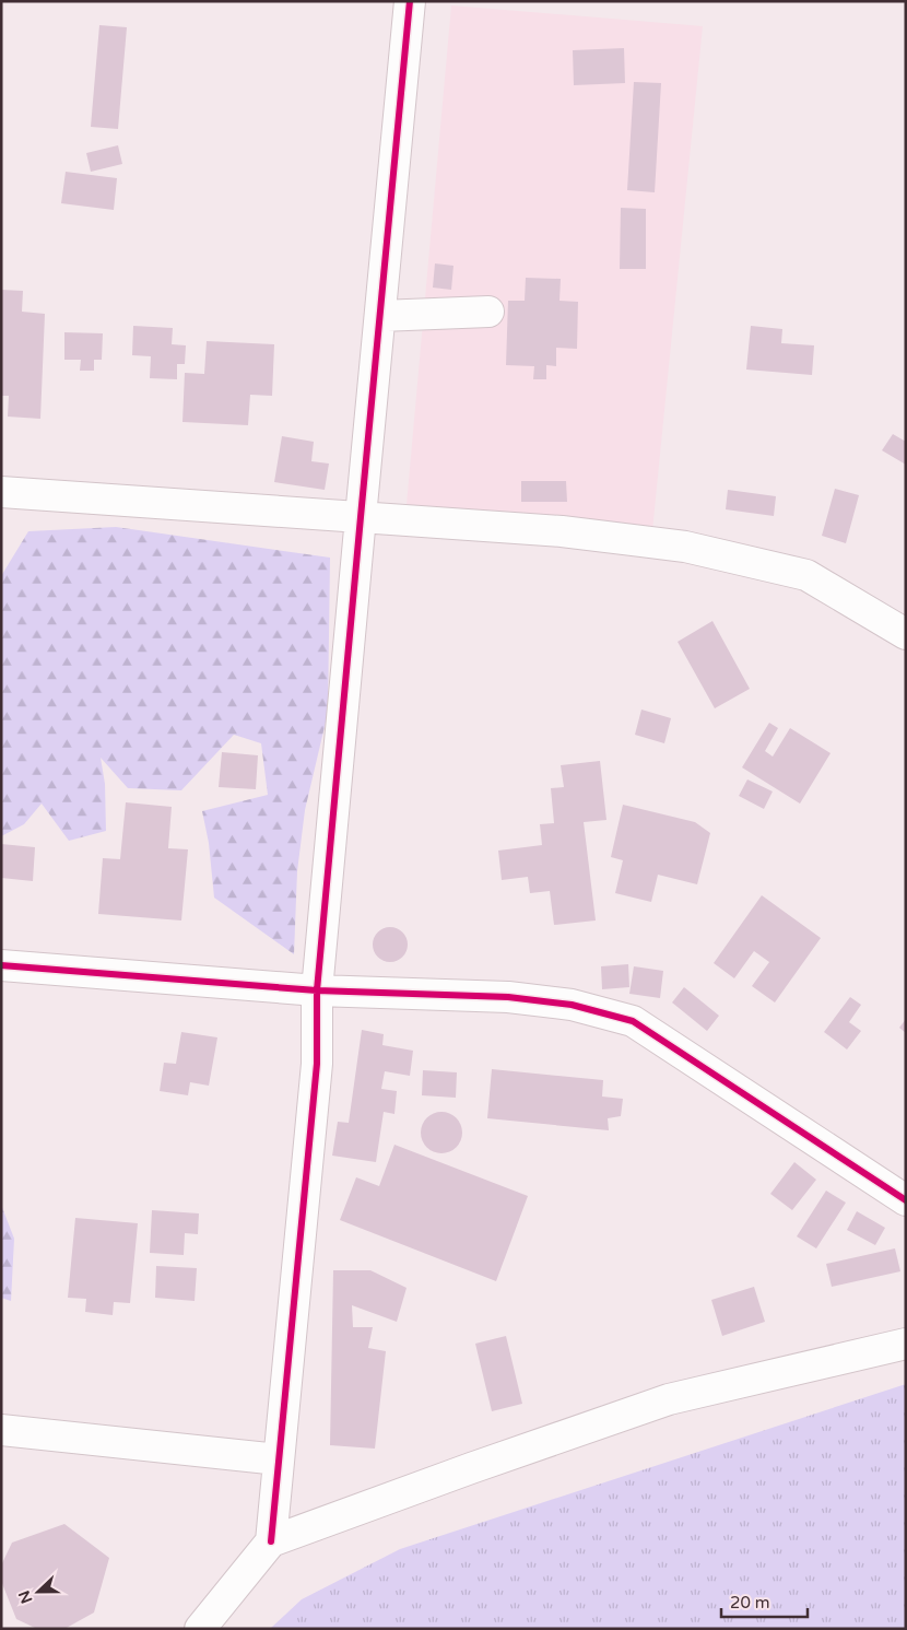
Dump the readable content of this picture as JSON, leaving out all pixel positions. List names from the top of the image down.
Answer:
{
  "scale_bar": "20 m",
  "north": "left"
}
